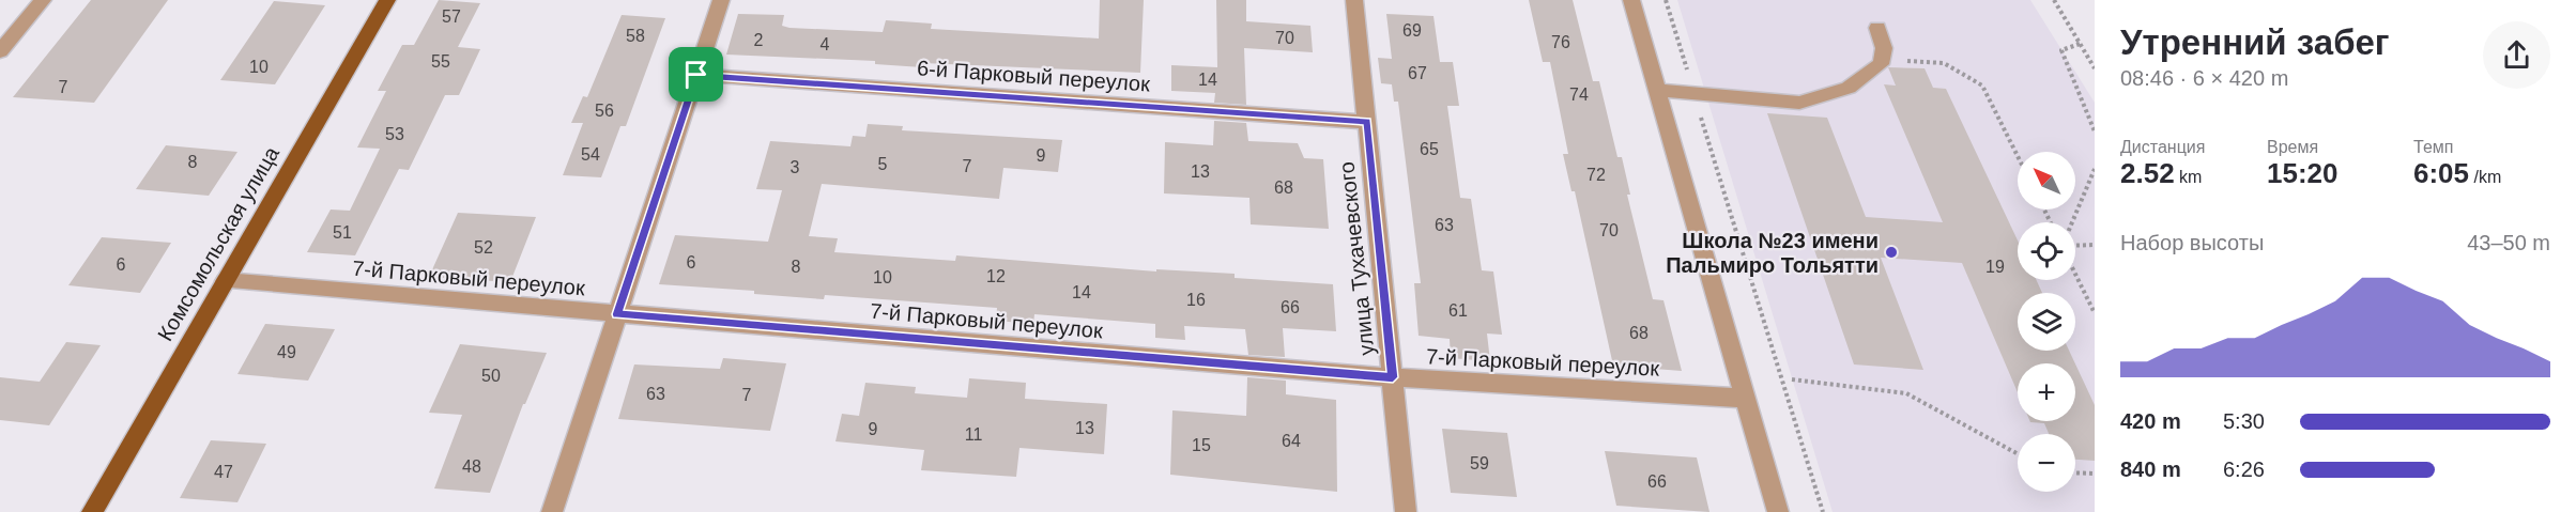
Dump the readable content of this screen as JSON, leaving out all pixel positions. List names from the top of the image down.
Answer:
{
  "streets": {
    "main road": ["Комсомольская улица"],
    "street": ["6-й Парковый переулок", "улица Тухачевского", "7-й Парковый переулок"]
  },
  "crossings": [
    ["6-й Парковый переулок", "улица Тухачевского"],
    ["Комсомольская улица", "7-й Парковый переулок"],
    ["улица Тухачевского", "7-й Парковый переулок"]
  ],
  "places": ["Школа №23 имени Пальмиро Тольятти"],
  "house_numbers": [
    "57",
    "69",
    "58",
    "70",
    "2",
    "76",
    "4",
    "55",
    "10",
    "67",
    "14",
    "7",
    "74",
    "56",
    "53",
    "65",
    "54",
    "9",
    "8",
    "5",
    "7",
    "3",
    "13",
    "72",
    "68",
    "63",
    "70",
    "51",
    "52",
    "6",
    "6",
    "8",
    "19",
    "12",
    "10",
    "14",
    "16",
    "66",
    "61",
    "68",
    "49",
    "50",
    "63",
    "7",
    "13",
    "9",
    "11",
    "64",
    "15",
    "59",
    "48",
    "47",
    "66"
  ],
  "north": "top left",
  "page": {
    "heading": ["Утренний забег", "08:46 · 6 × 420 m"],
    "stats": [
      ["Дистанция", "2.52 km"],
      ["Время", "15:20"],
      ["Темп", "6:05 /km"]
    ],
    "map_buttons": ["+", "−"],
    "chart": ["Набор высоты", "43–50 m"],
    "list": [
      {
        "name": "420 m",
        "note": "5:30"
      },
      {
        "name": "840 m",
        "note": "6:26"
      }
    ]
  }
}
